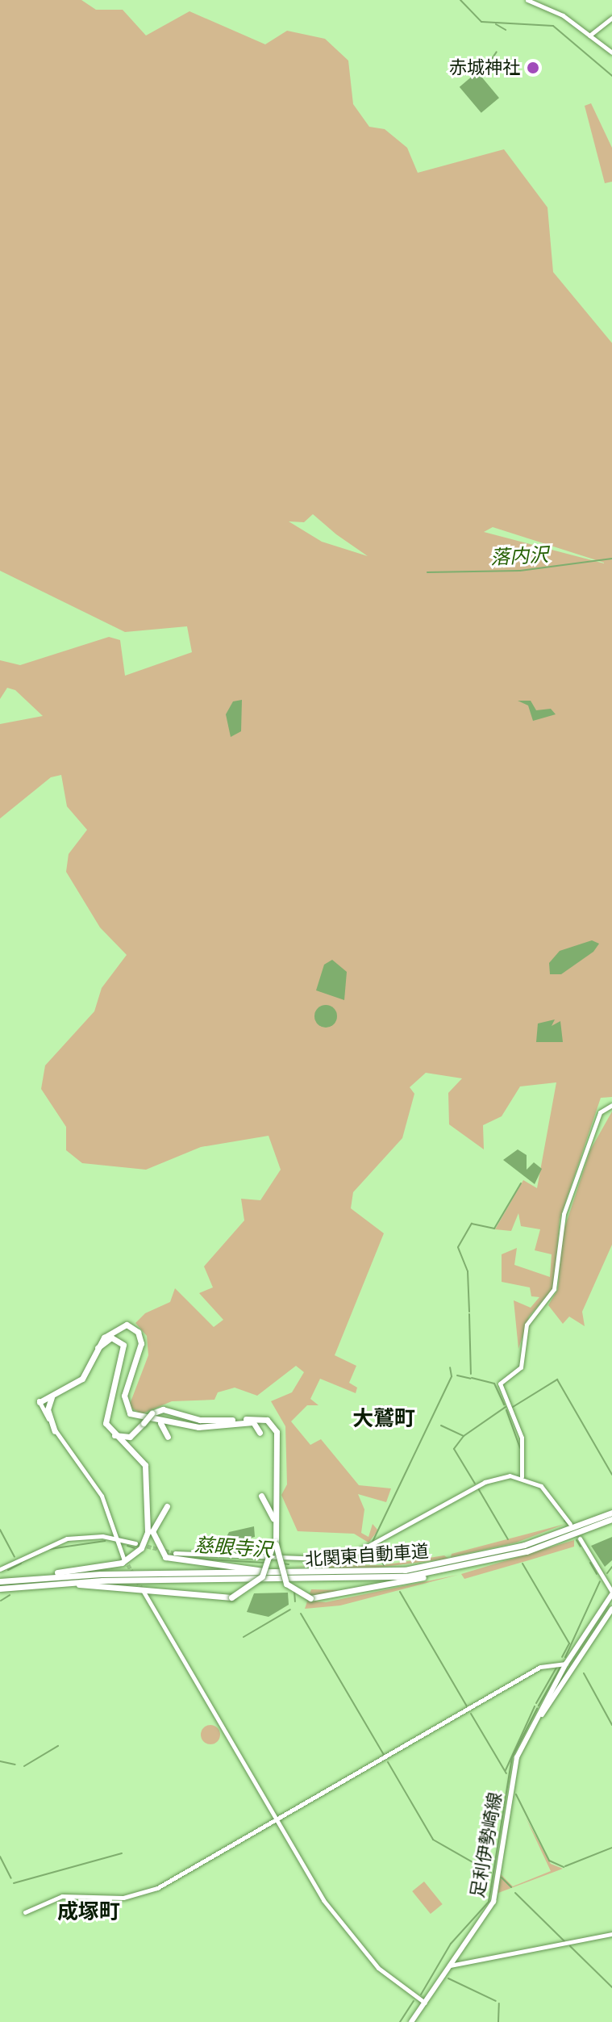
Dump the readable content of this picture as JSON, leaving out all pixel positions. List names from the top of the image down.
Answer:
{
  "streets": {
    "highway": ["北関東自動車道"],
    "main road": ["足利伊勢崎線"]
  },
  "districts": ["大鷲町", "成塚町"],
  "water": ["落内沢", "慈眼寺沢"],
  "places": ["赤城神社"]
}
